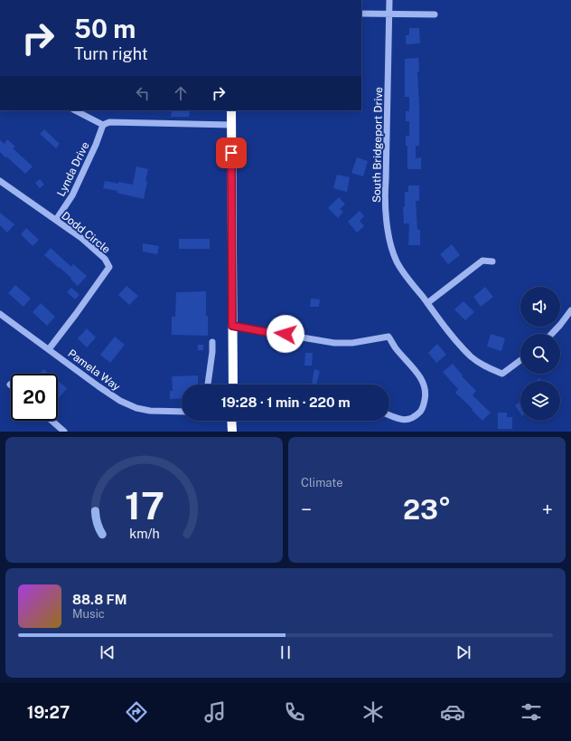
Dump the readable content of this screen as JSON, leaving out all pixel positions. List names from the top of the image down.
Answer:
{
  "streets": {
    "street": [
      "South Bridgeport Drive",
      "Lynda Drive",
      "Dodd Circle",
      "Pamela Way"
    ]
  },
  "crossings": [
    ["Lynda Drive", "Dodd Circle"],
    ["Dodd Circle", "Pamela Way"]
  ],
  "page": {
    "turn": ["50 m", "Turn right"],
    "limit": "20",
    "trip": "19:28 · 1 min · 220 m",
    "tile": "Climate",
    "heat": ["−", "23°", "+"],
    "song": ["88.8 FM", "Music"],
    "tabs": "19:27",
    "gauge": ["17", "km/h"]
  }
}
